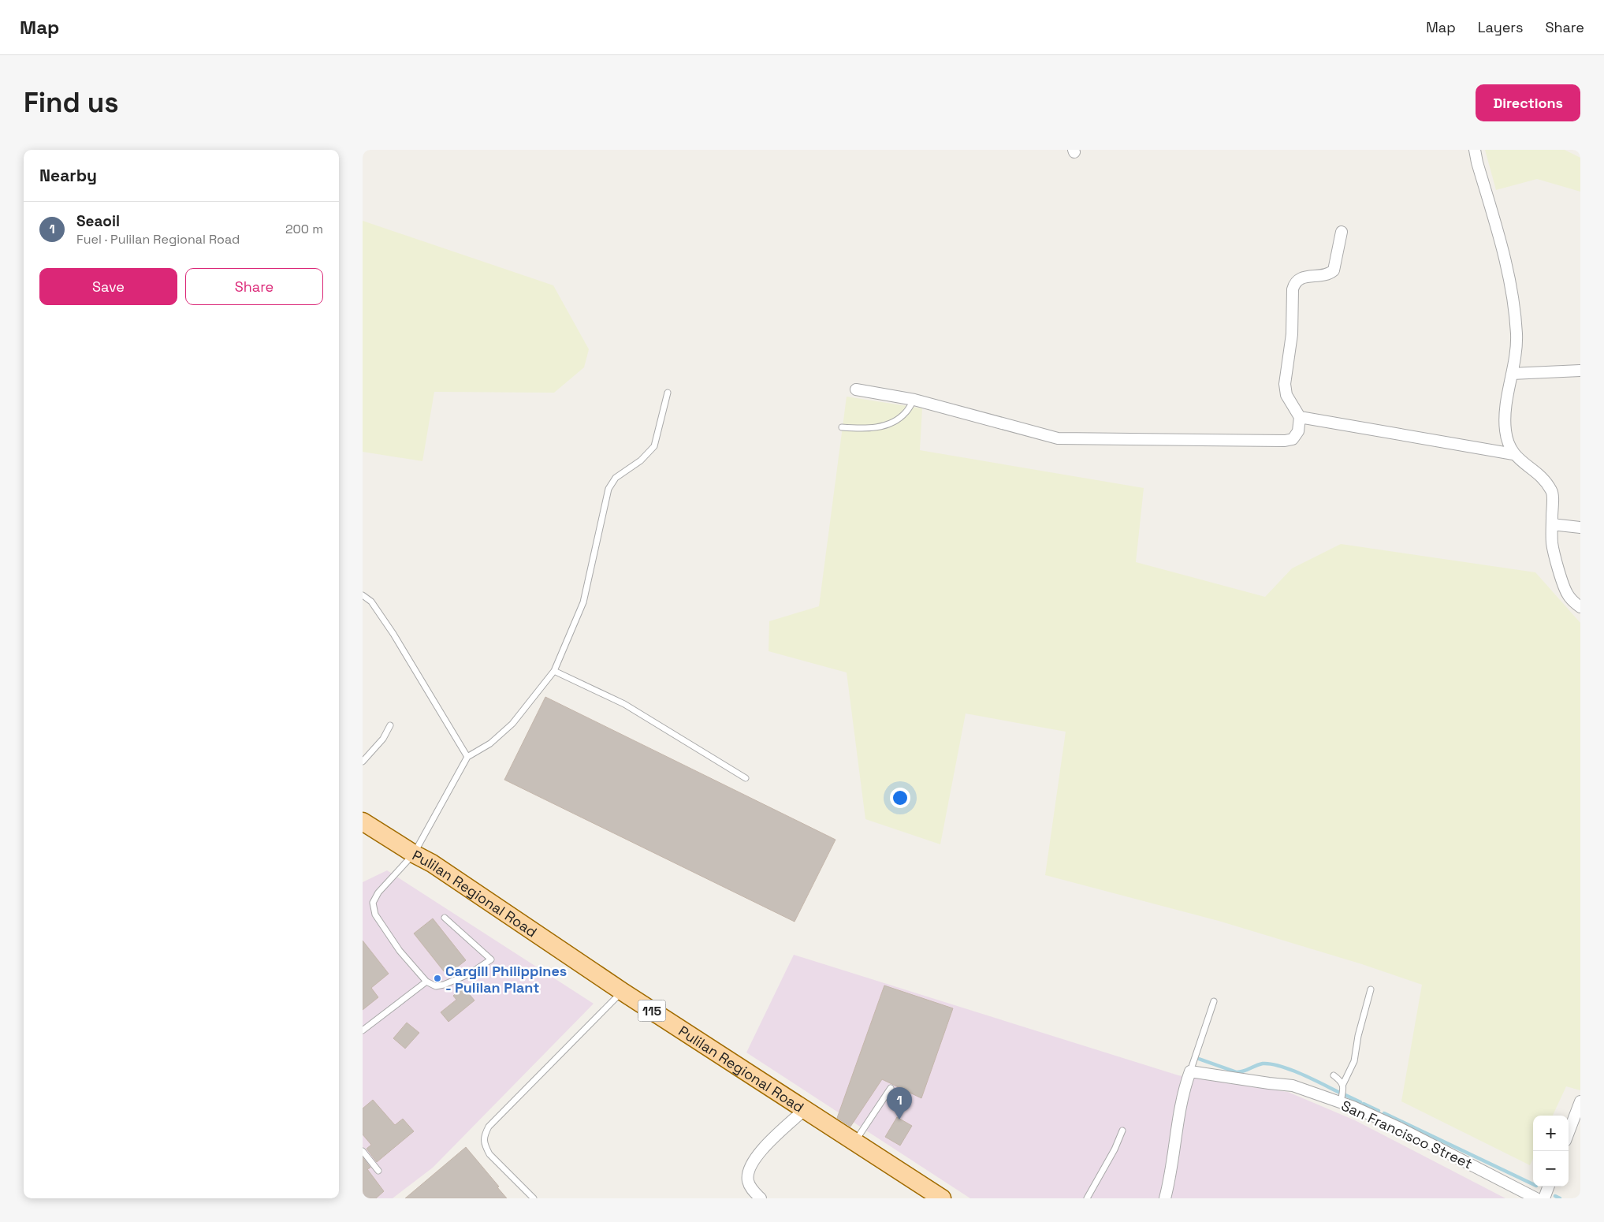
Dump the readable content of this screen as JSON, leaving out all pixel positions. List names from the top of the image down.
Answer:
{
  "streets": {
    "main road": ["Pulilan Regional Road", "115"],
    "street": ["San Francisco Street"]
  },
  "places": ["Cargill Philippines - Pulilan Plant"],
  "page": {
    "header": "Map",
    "nav": ["Map", "Layers", "Share"],
    "buttons": [
      "Directions",
      ["Save", "Share"]
    ],
    "title": "Find us",
    "heading": "Nearby",
    "list": [
      {
        "mark": "1",
        "name": "Seaoil",
        "note": "Fuel · Pulilan Regional Road",
        "value": "200 m"
      }
    ],
    "pins": "1",
    "map_buttons": ["+", "−"]
  }
}
